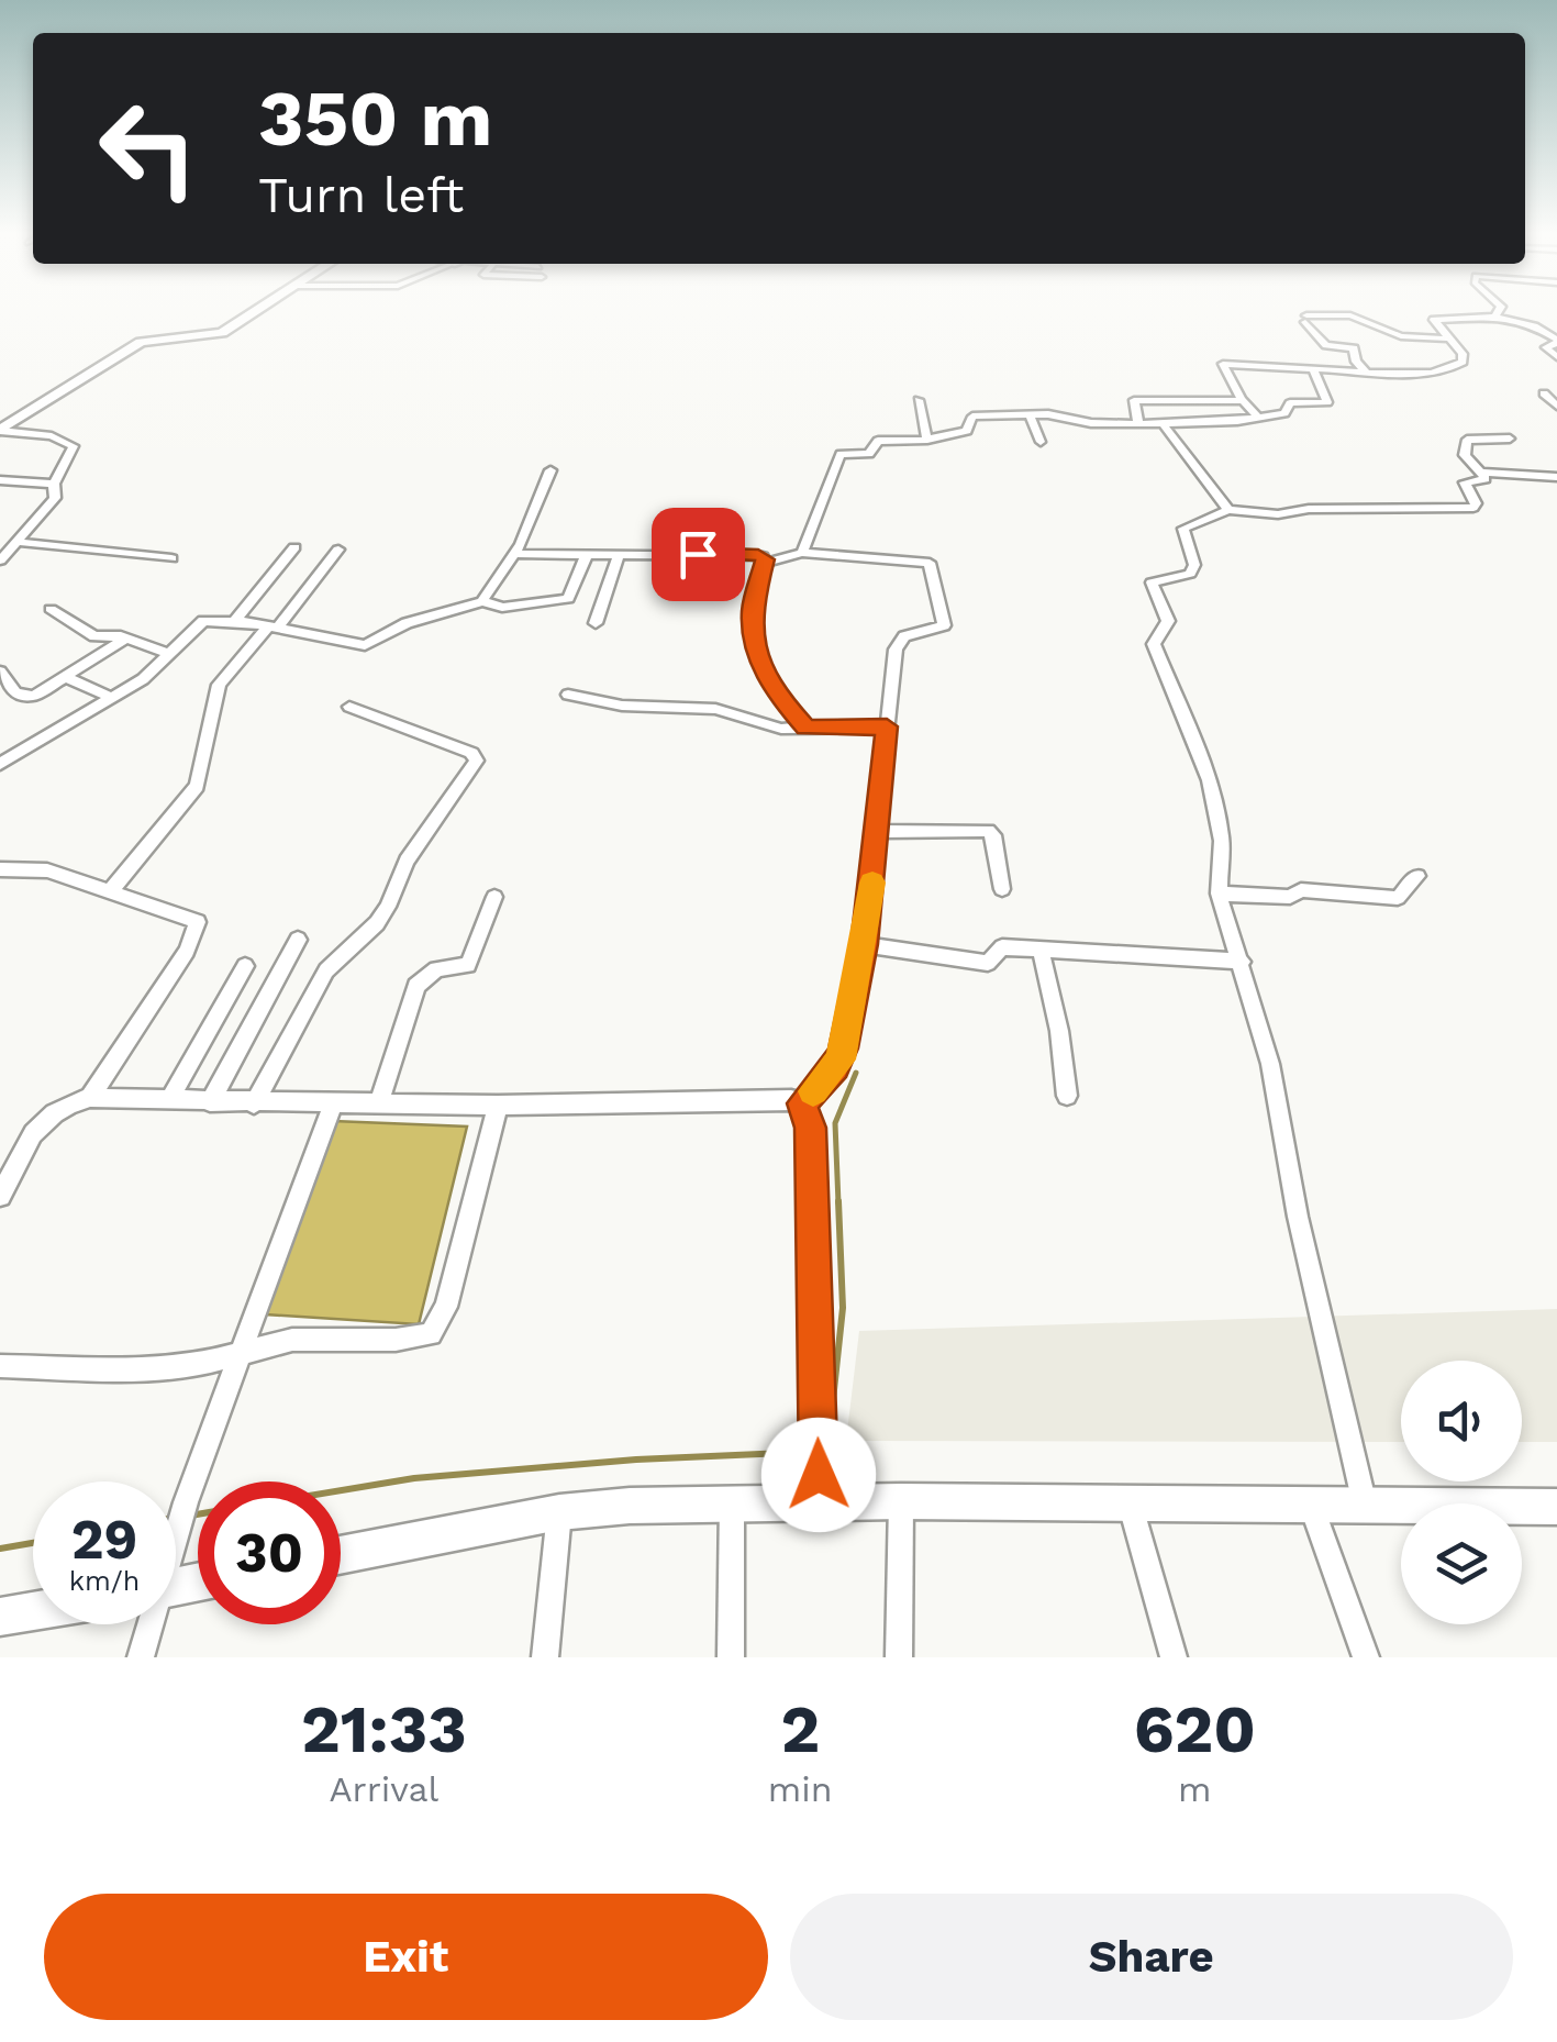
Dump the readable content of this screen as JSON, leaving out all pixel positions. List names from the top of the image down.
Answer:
{
  "page": {
    "turn": ["350 m", "Turn left"],
    "speed": "29 km/h",
    "limit": "30",
    "eta": [
      "21:33",
      "Arrival",
      "2",
      "min",
      "620",
      "m"
    ],
    "buttons": ["Exit", "Share"]
  }
}
